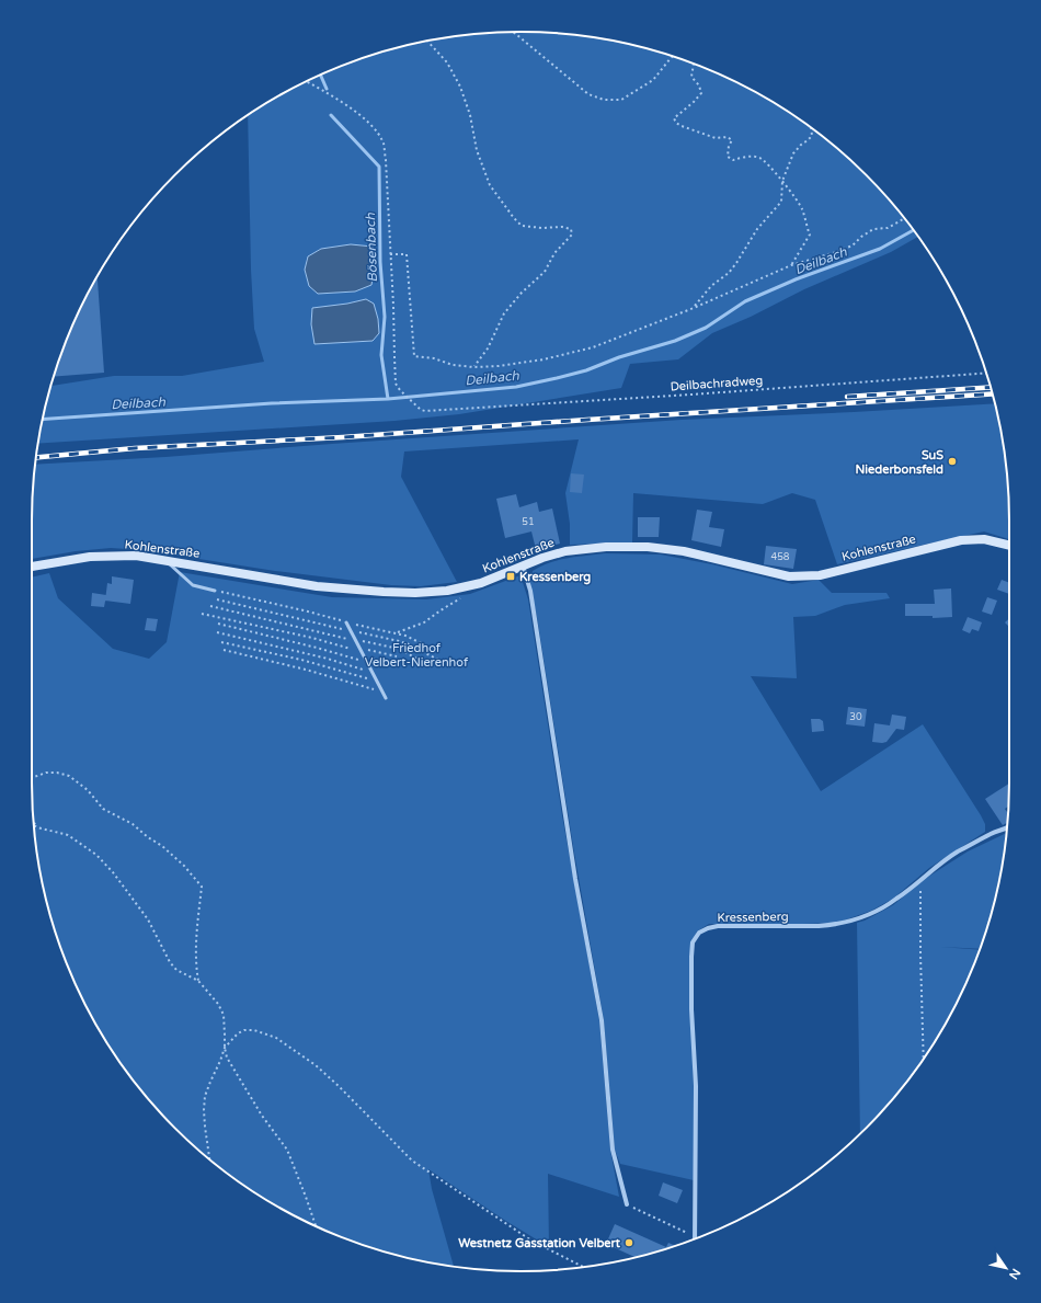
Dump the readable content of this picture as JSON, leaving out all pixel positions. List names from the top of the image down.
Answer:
{
  "streets": {
    "main road": ["Kohlenstraße"],
    "street": ["Kressenberg"],
    "path": ["Deilbachradweg"]
  },
  "water": ["Bösenbach", "Deilbach"],
  "parks": ["Friedhof Velbert-Nierenhof"],
  "places": {
    "other": ["SuS Niederbonsfeld", "Westnetz Gasstation Velbert"],
    "transit": ["Kressenberg"]
  },
  "house_numbers": ["51", "458", "30"],
  "north": "bottom right"
}
